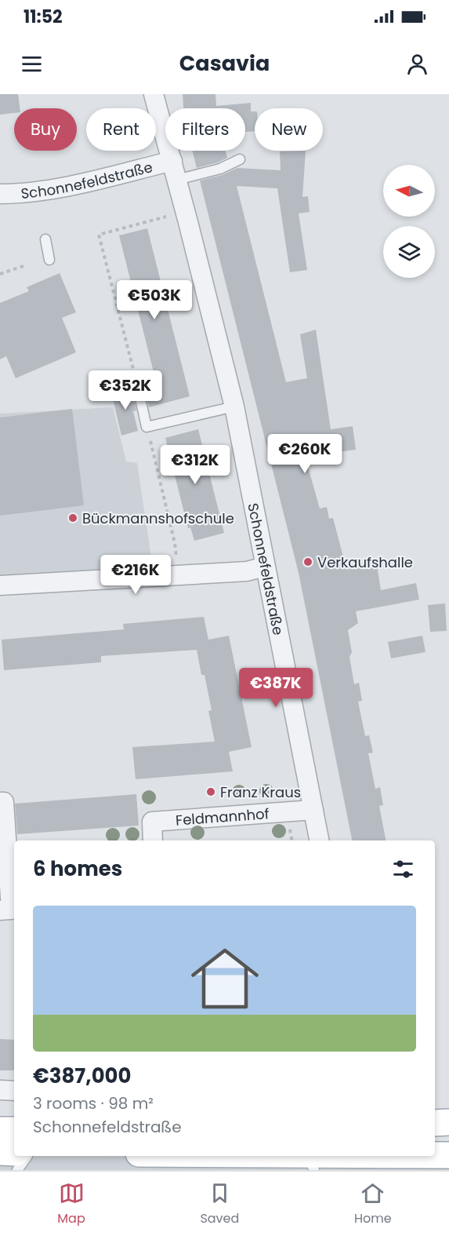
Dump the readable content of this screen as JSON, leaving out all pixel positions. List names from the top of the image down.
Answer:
{
  "streets": {
    "street": ["Schonnefeldstraße", "Feldmannhof"]
  },
  "crossings": [
    ["Schonnefeldstraße", "Feldmannhof"]
  ],
  "places": ["Bückmannshofschule", "Verkaufshalle", "Franz Kraus"],
  "north": "left",
  "page": {
    "status": "11:52",
    "header": "Casavia",
    "chip": [
      "Buy",
      "Rent",
      "Filters",
      "New"
    ],
    "price": [
      "€503K",
      "€352K",
      "€260K",
      "€312K",
      "€216K",
      "€387K"
    ],
    "heading": "6 homes",
    "list": [
      {
        "name": "€387,000",
        "note": "3 rooms · 98 m² · Schonnefeldstraße"
      }
    ],
    "tabs": ["Map", "Saved", "Home"]
  }
}
